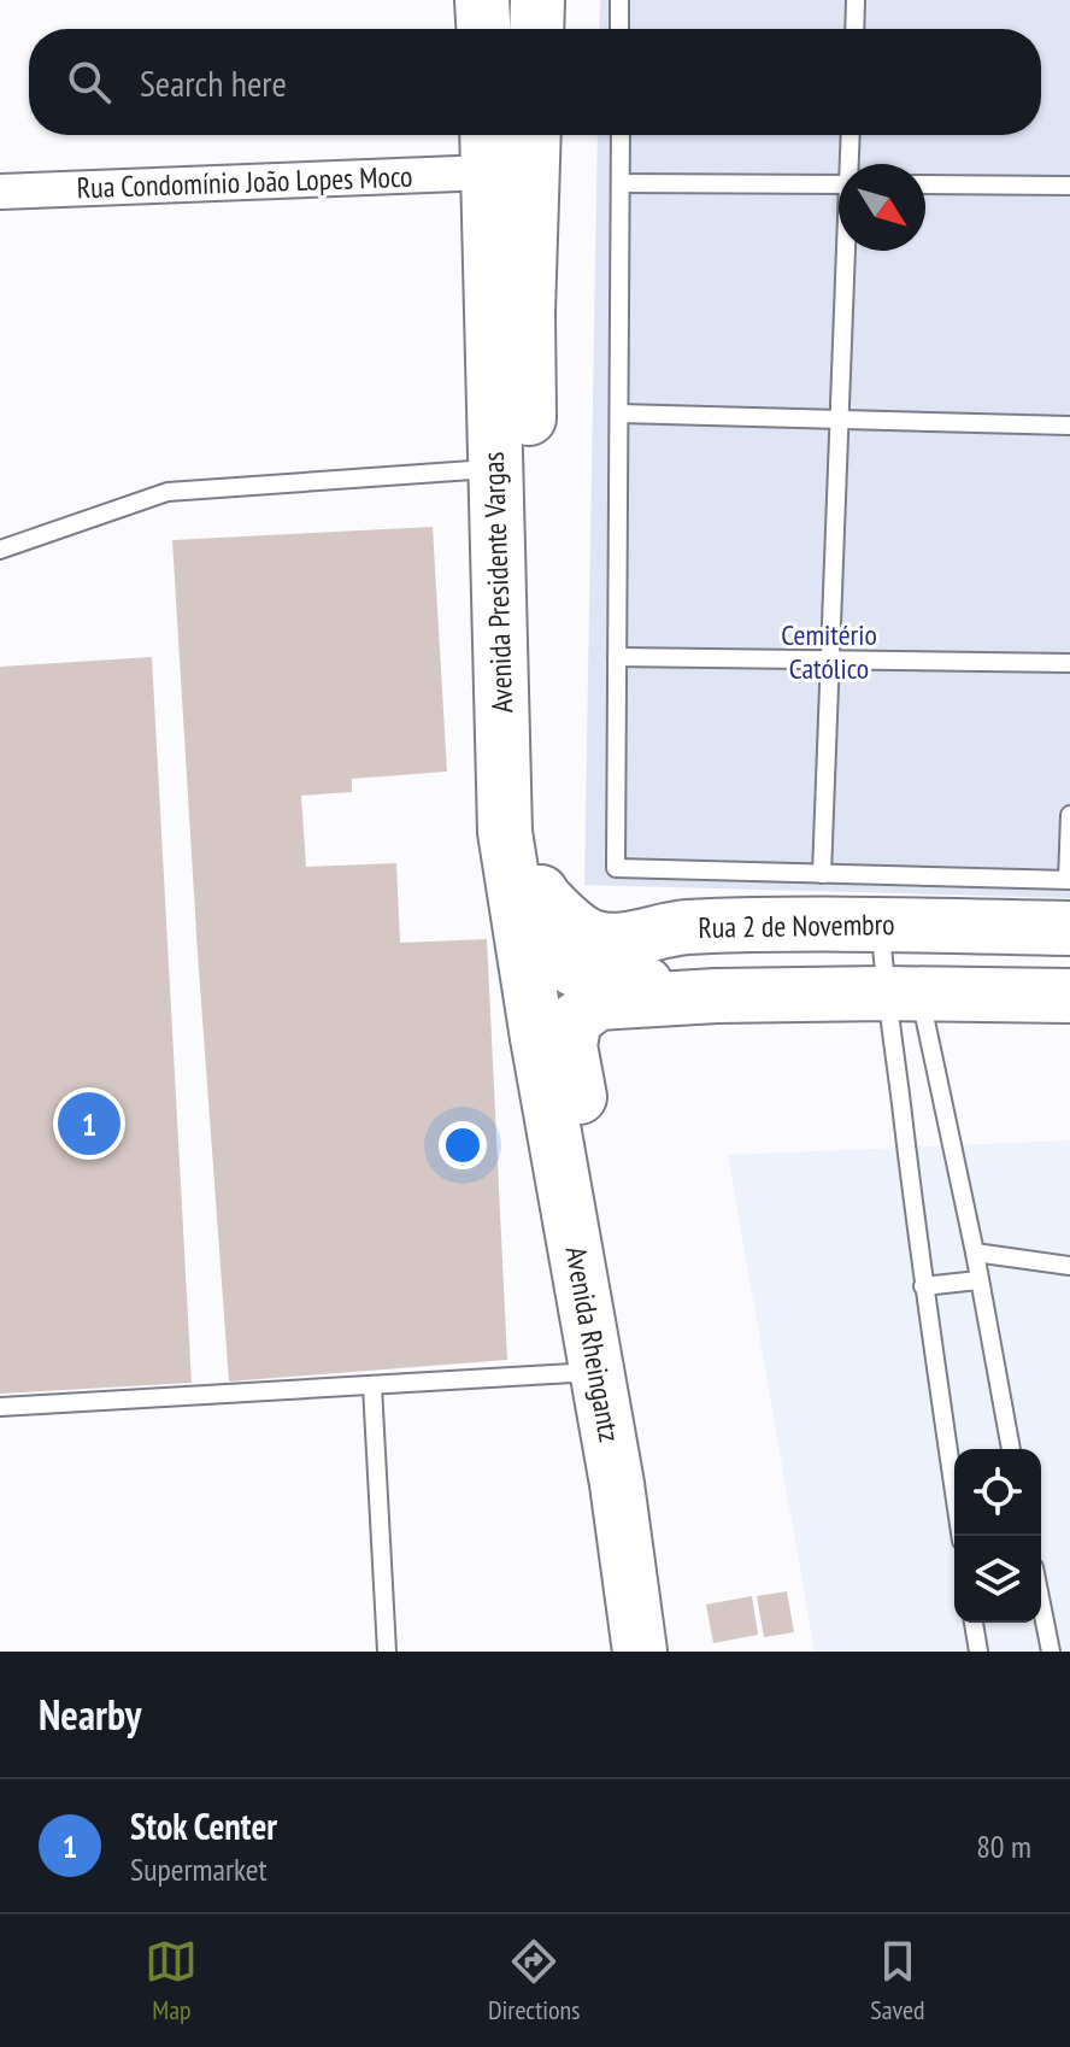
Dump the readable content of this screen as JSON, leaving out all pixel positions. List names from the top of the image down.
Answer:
{
  "streets": {
    "main road": ["Avenida Presidente Vargas", "Rua 2 de Novembro", "Avenida Rheingantz"],
    "street": ["Rua Condomínio João Lopes Moco"]
  },
  "crossings": [
    ["Rua Condomínio João Lopes Moco", "Avenida Presidente Vargas"],
    ["Avenida Presidente Vargas", "Rua 2 de Novembro"],
    ["Avenida Presidente Vargas", "Avenida Rheingantz"]
  ],
  "parks": ["Cemitério Católico"],
  "north": "bottom right",
  "page": {
    "search": "Search here",
    "pins": "1",
    "heading": "Nearby",
    "list": [
      {
        "mark": "1",
        "name": "Stok Center",
        "note": "Supermarket",
        "value": "80 m"
      }
    ],
    "nav": ["Map", "Directions", "Saved"]
  }
}
